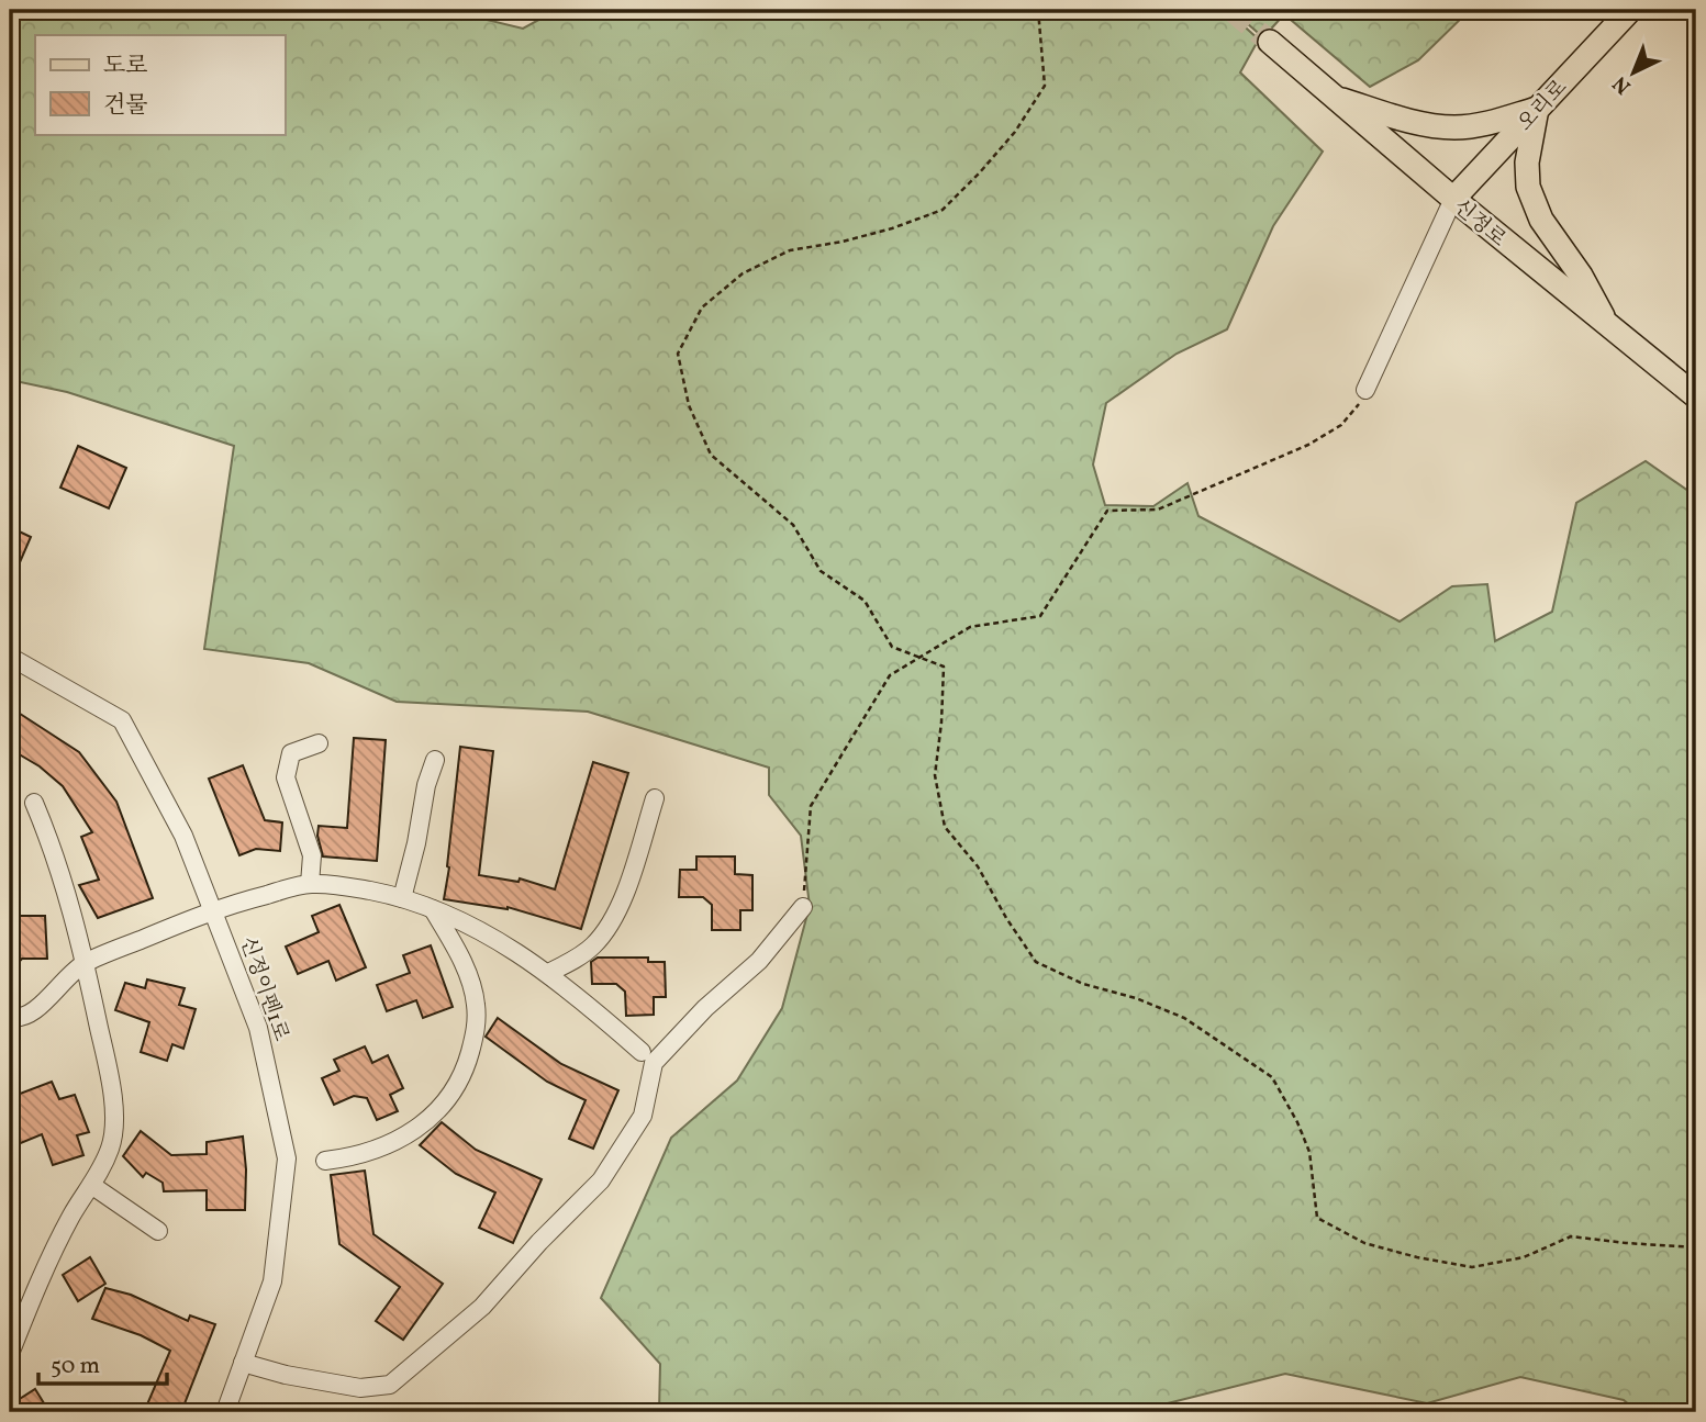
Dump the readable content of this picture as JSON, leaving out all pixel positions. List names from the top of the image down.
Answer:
{
  "streets": {
    "main road": ["오리로", "신정로"],
    "street": ["신정이펜1로"]
  },
  "crossings": [
    ["오리로", "신정로"]
  ],
  "legend": ["도로", "건물"],
  "scale_bar": "50 m",
  "north": "bottom left"
}
